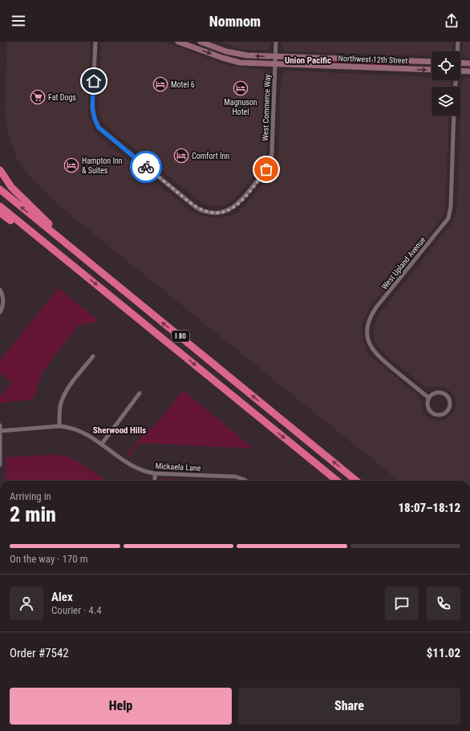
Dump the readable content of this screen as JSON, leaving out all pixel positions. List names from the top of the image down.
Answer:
{
  "streets": {
    "highway": ["I 80"],
    "main road": ["Northwest 12th Street"],
    "street": ["West Commerce Way", "West Upland Avenue", "Mickaela Lane"]
  },
  "crossings": [
    ["Northwest 12th Street", "West Commerce Way"]
  ],
  "districts": ["Union Pacific", "Sherwood Hills"],
  "places": {
    "hotel": [
      "Motel 6",
      "Magnuson Hotel",
      "Comfort Inn",
      "Hampton Inn & Suites"
    ],
    "supermarket": ["Fat Dogs"]
  },
  "page": {
    "header": "Nomnom",
    "heading": ["2 min", "Arriving in", "18:07–18:12"],
    "panel": [
      "Alex",
      "Courier · 4.4",
      "Order #7542",
      "$11.02"
    ],
    "bar": "On the way · 170 m",
    "buttons": ["Help", "Share"]
  }
}
